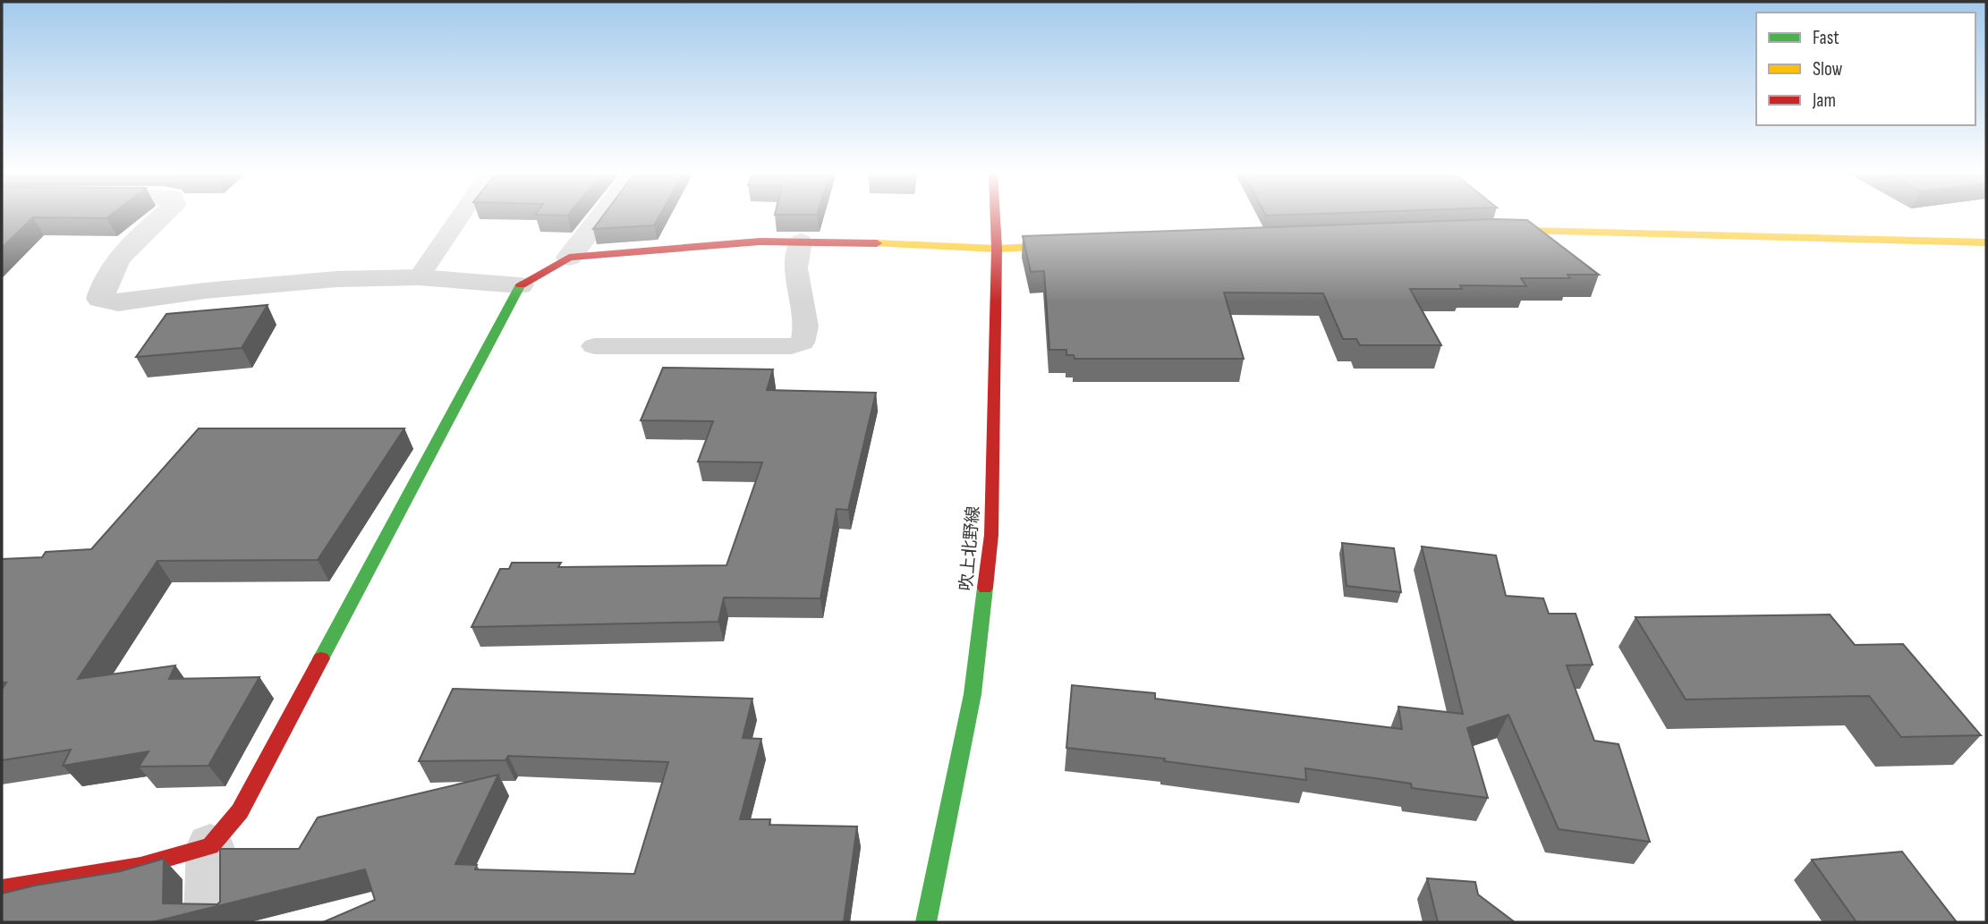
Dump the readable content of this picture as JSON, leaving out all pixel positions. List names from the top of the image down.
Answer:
{
  "streets": {
    "street": ["吹上北野線"]
  },
  "legend": ["Fast", "Slow", "Jam"]
}
